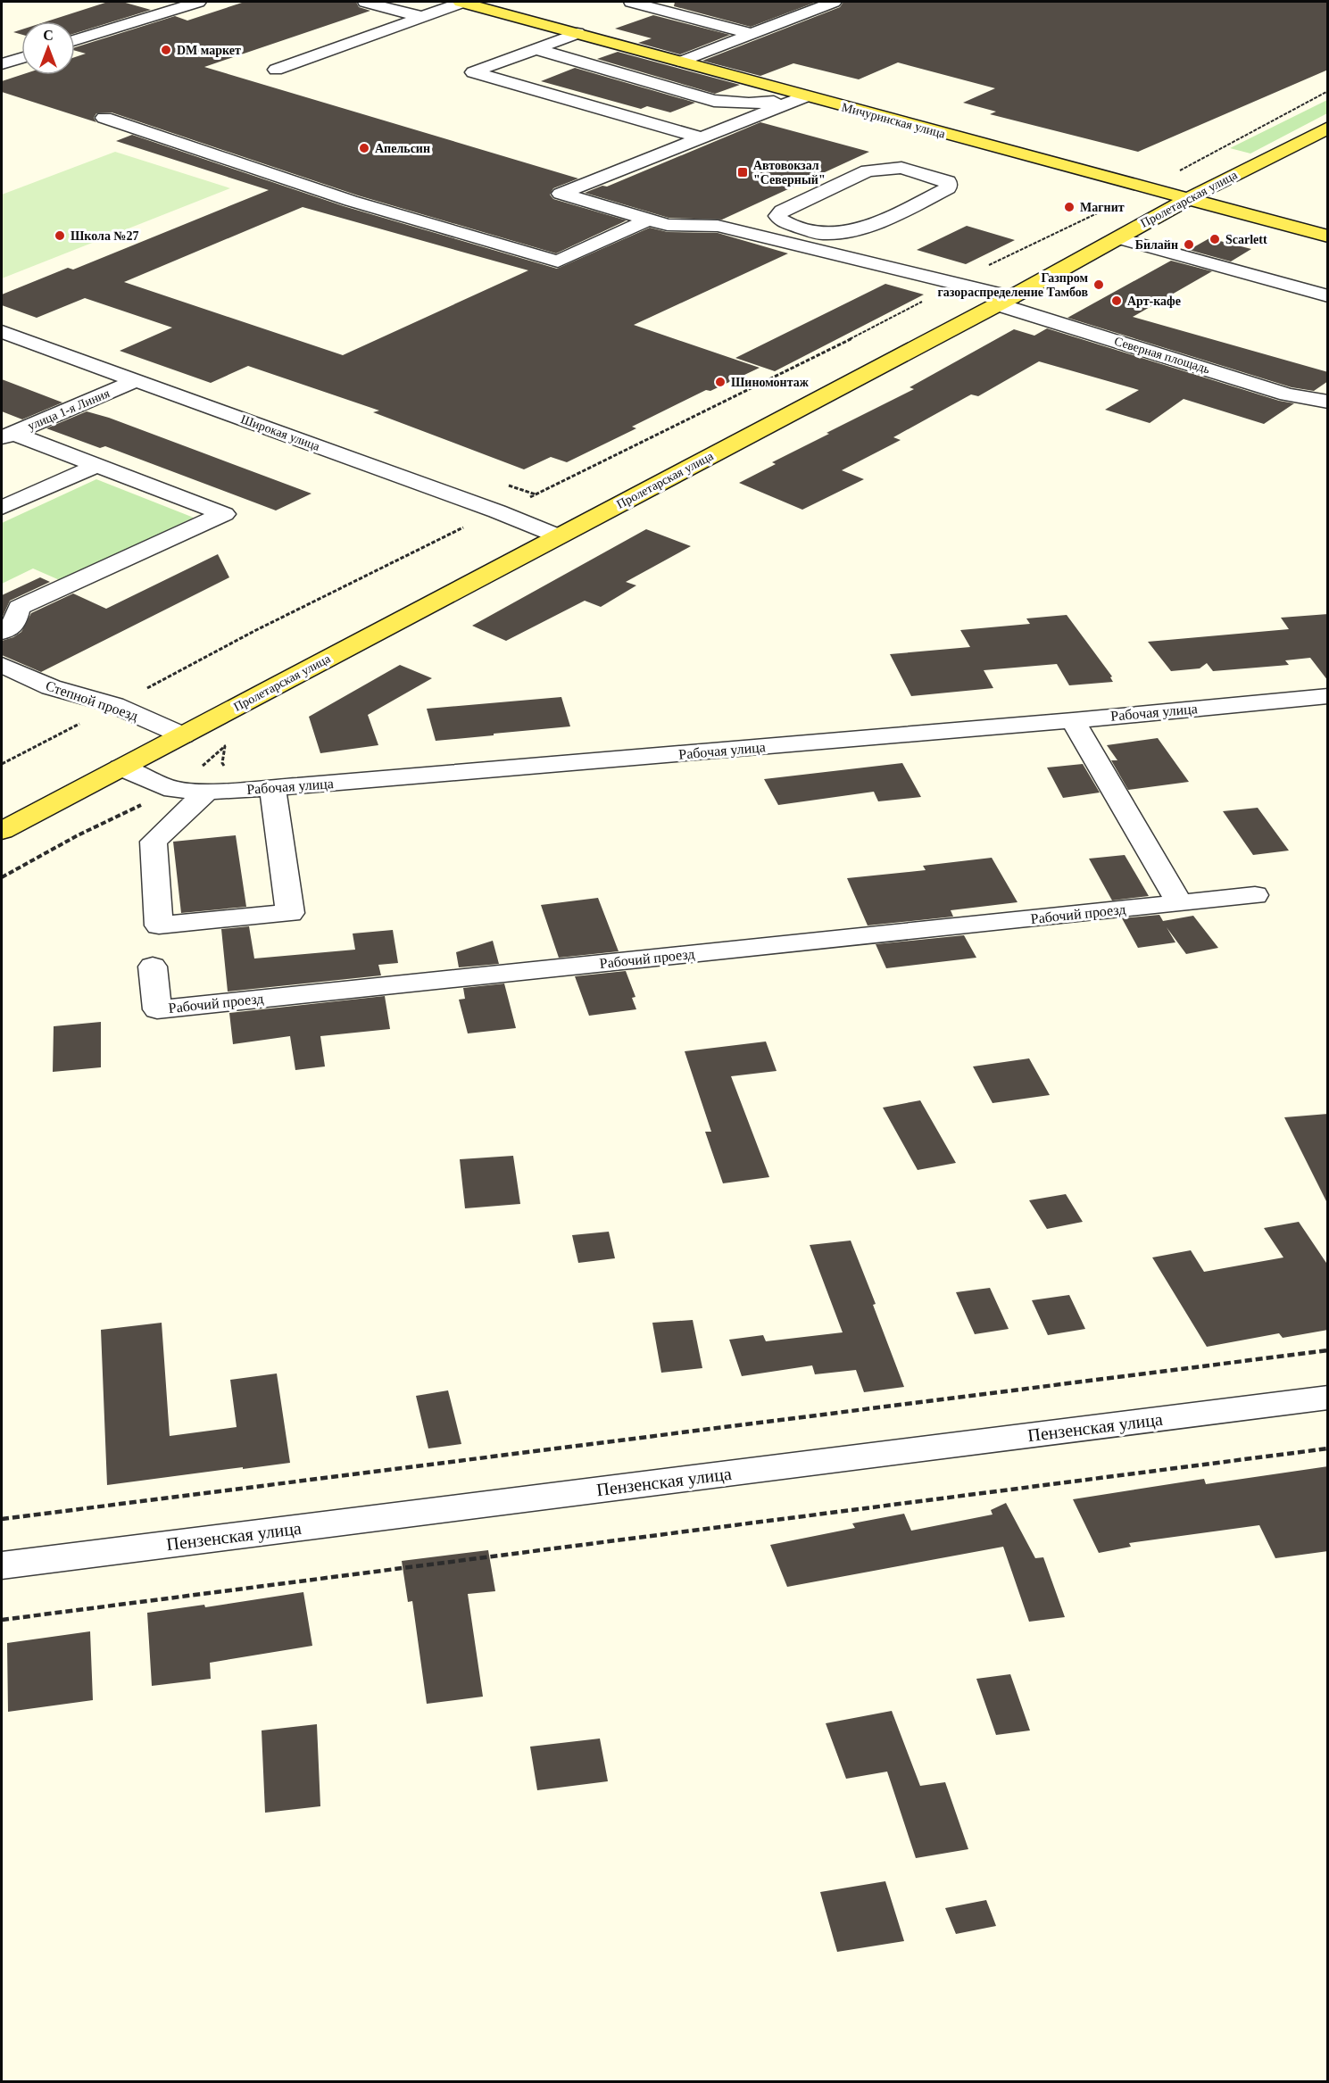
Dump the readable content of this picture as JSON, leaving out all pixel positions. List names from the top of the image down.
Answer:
{
  "streets": {
    "main road": ["Мичуринская улица", "Пролетарская улица"],
    "street": [
      "Северная площадь",
      "улица 1-я Линия",
      "Широкая улица",
      "Степной проезд",
      "Рабочая улица",
      "Рабочий проезд",
      "Пензенская улица"
    ]
  },
  "crossings": [
    ["Мичуринская улица", "Пролетарская улица"],
    ["Пролетарская улица", "Северная площадь"],
    ["Пролетарская улица", "Широкая улица"],
    ["Пролетарская улица", "Степной проезд"],
    ["Пролетарская улица", "Рабочая улица"],
    ["улица 1-я Линия", "Широкая улица"]
  ],
  "places": {
    "other": [
      "DM маркет",
      "Апельсин",
      "Магнит",
      "Школа №27",
      "Scarlett",
      "Билайн",
      "Газпром газораспределение Тамбов",
      "Арт-кафе",
      "Шиномонтаж"
    ],
    "transit": ["Автовокзал \"Северный\""]
  },
  "north": "top"
}
